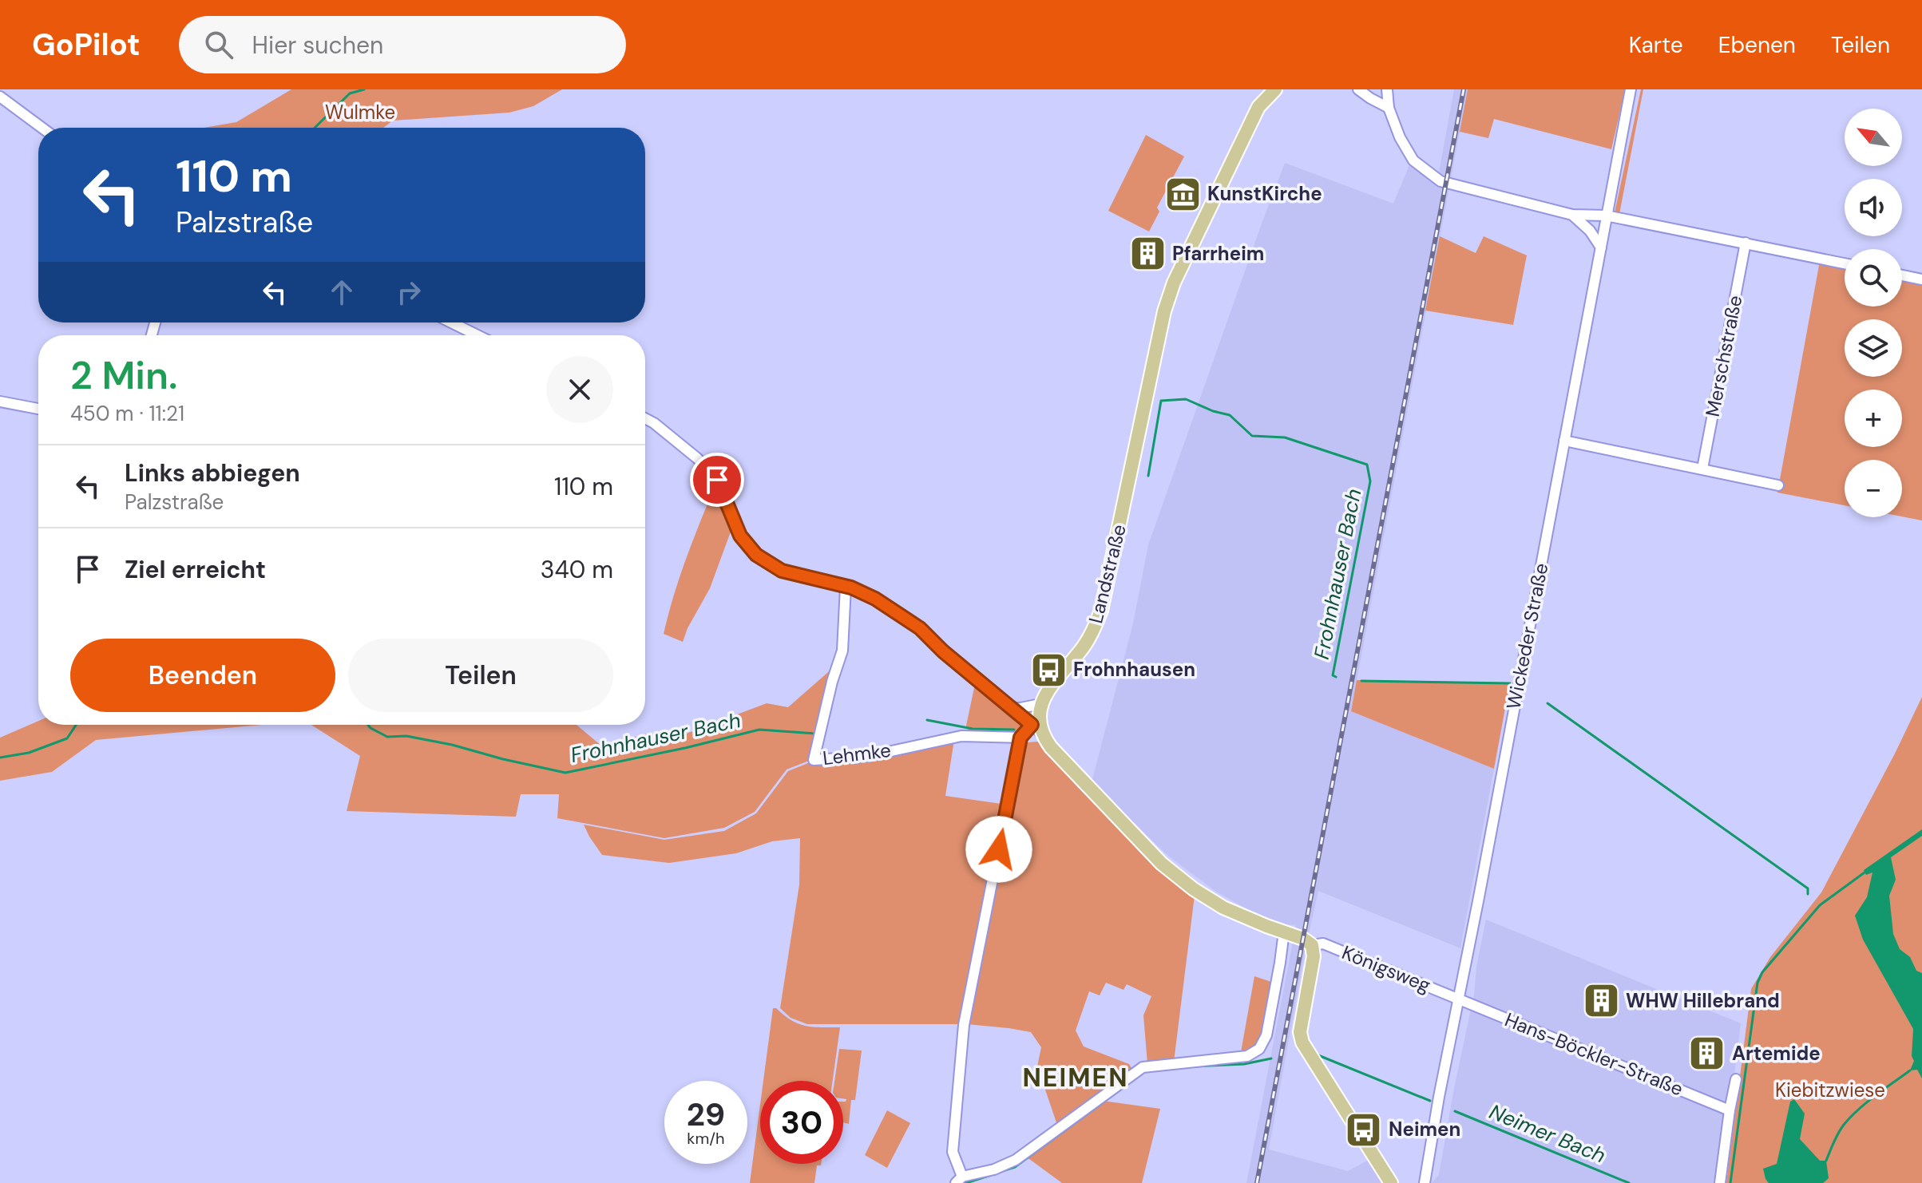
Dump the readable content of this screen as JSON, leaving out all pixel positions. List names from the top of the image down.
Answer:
{
  "streets": {
    "main road": ["Landstraße"],
    "street": [
      "Merschstraße",
      "Wickeder Straße",
      "Lehmke",
      "Königsweg",
      "Hans-Böckler-Straße"
    ]
  },
  "crossings": [
    ["Wickeder Straße", "Königsweg"],
    ["Wickeder Straße", "Hans-Böckler-Straße"],
    ["Königsweg", "Hans-Böckler-Straße"]
  ],
  "districts": ["NEIMEN"],
  "water": ["Frohnhauser Bach", "Neimer Bach"],
  "parks": ["Wulmke", "Kiebitzwiese"],
  "places": {
    "museum": ["KunstKirche"],
    "building": ["Pfarrheim", "WHW Hillebrand", "Artemide"],
    "bus stop": ["Frohnhausen", "Neimen"]
  },
  "north": "top left",
  "page": {
    "header": "GoPilot",
    "search": "Hier suchen",
    "nav": ["Karte", "Ebenen", "Teilen"],
    "map_buttons": ["+", "−"],
    "turn": ["110 m", "Palzstraße"],
    "heading": ["2 Min.", "450 m · 11:21"],
    "list": [
      {
        "name": "Links abbiegen",
        "note": "Palzstraße",
        "value": "110 m"
      },
      {
        "name": "Ziel erreicht",
        "value": "340 m"
      }
    ],
    "buttons": ["Beenden", "Teilen"],
    "speed": "29 km/h",
    "limit": "30"
  }
}
